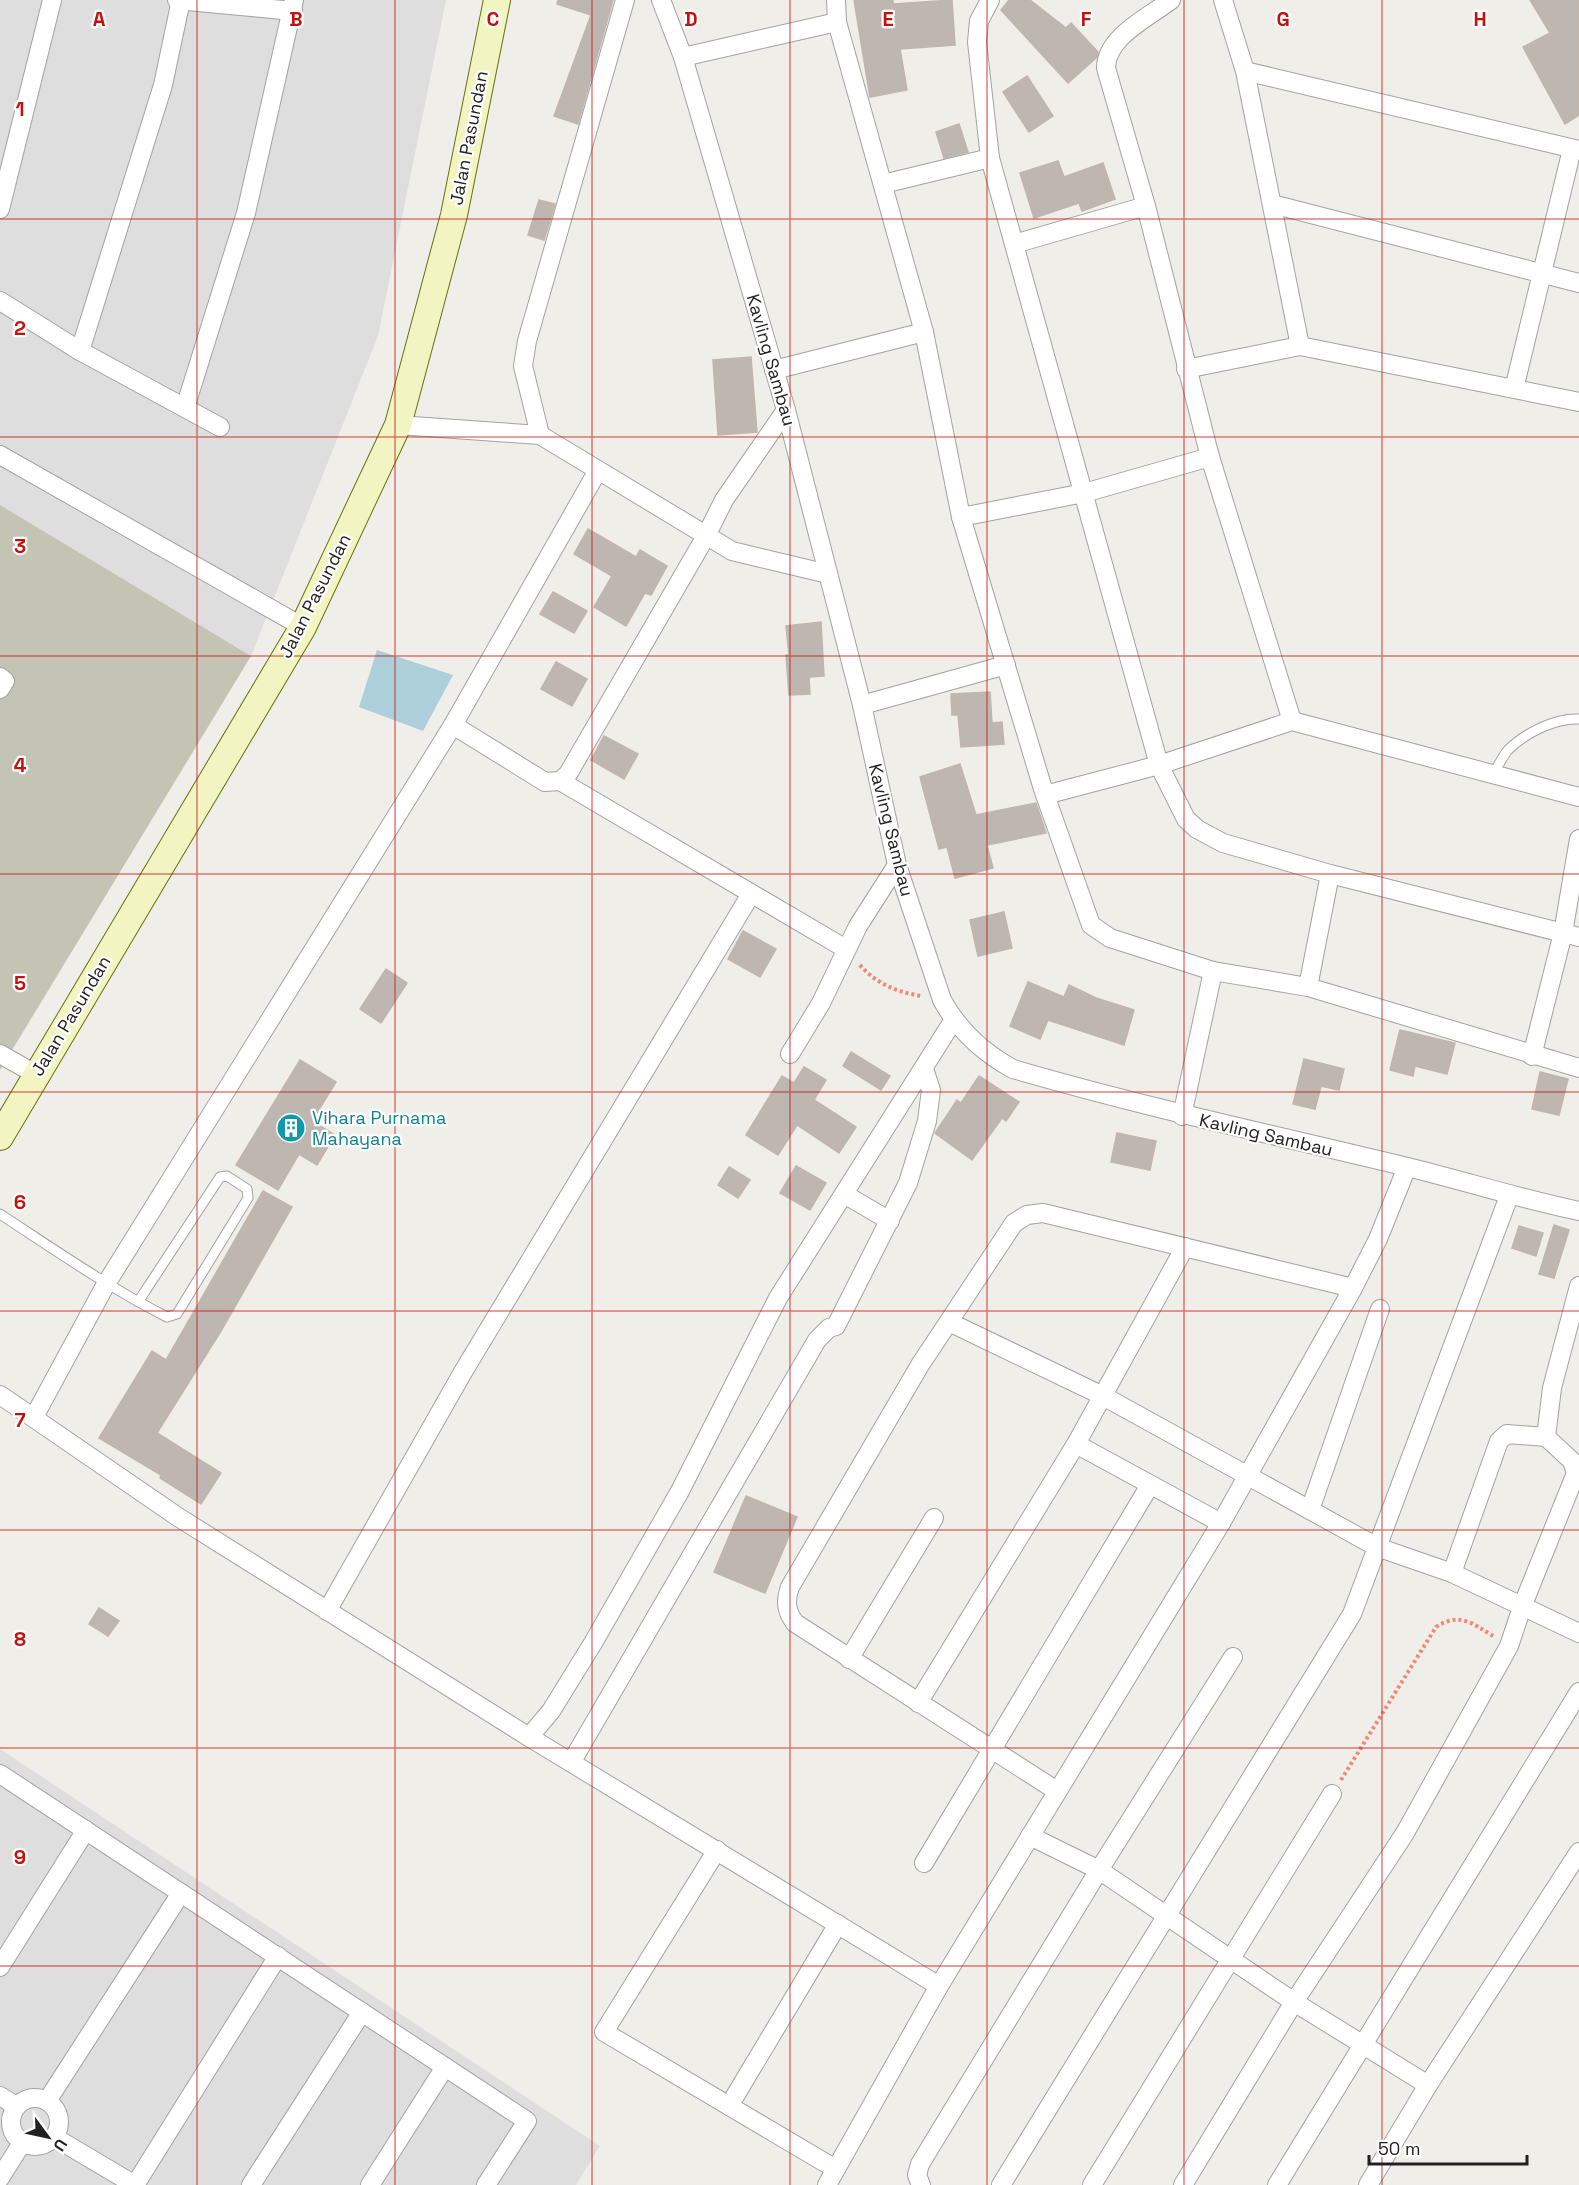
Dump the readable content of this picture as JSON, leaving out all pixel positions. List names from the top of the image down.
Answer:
{
  "streets": {
    "street": ["Jalan Pasundan", "Kavling Sambau"]
  },
  "places": {
    "building": ["Vihara Purnama Mahayana"]
  },
  "scale_bar": "50 m",
  "north": "bottom right",
  "grid": {
    "columns": [
      "A",
      "B",
      "C",
      "D",
      "E",
      "F",
      "G",
      "H"
    ],
    "rows": [
      "1",
      "2",
      "3",
      "4",
      "5",
      "6",
      "7",
      "8",
      "9"
    ]
  }
}
